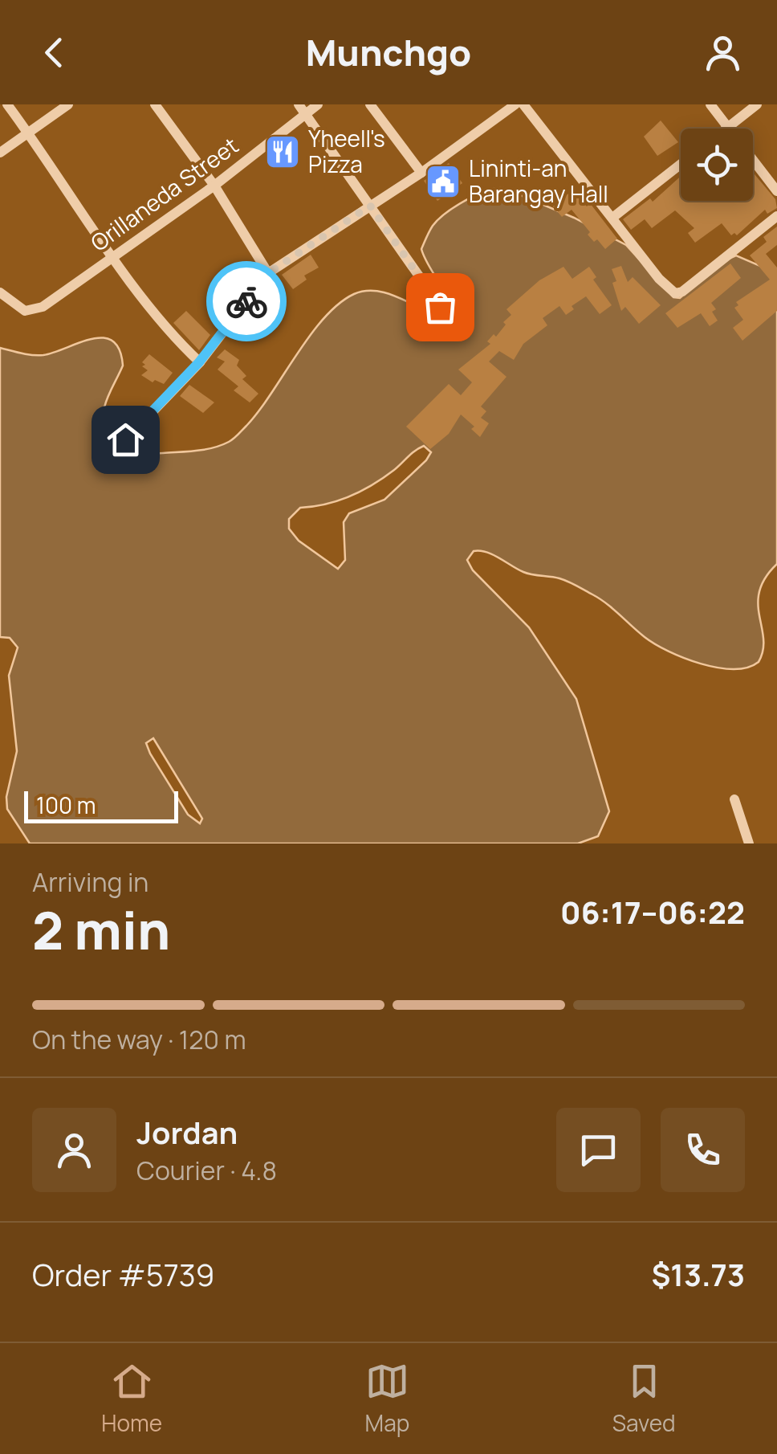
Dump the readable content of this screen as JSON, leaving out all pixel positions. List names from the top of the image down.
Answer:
{
  "streets": {
    "street": ["Orillaneda Street"]
  },
  "places": {
    "restaurant": ["Yheell's Pizza"],
    "public building": ["Lininti-an Barangay Hall"]
  },
  "scale_bar": "100 m",
  "page": {
    "header": "Munchgo",
    "scale": "100 m",
    "heading": ["2 min", "Arriving in", "06:17–06:22"],
    "panel": [
      "Jordan",
      "Courier · 4.8",
      "Order #5739",
      "$13.73"
    ],
    "bar": "On the way · 120 m",
    "tabs": ["Home", "Map", "Saved"]
  }
}
